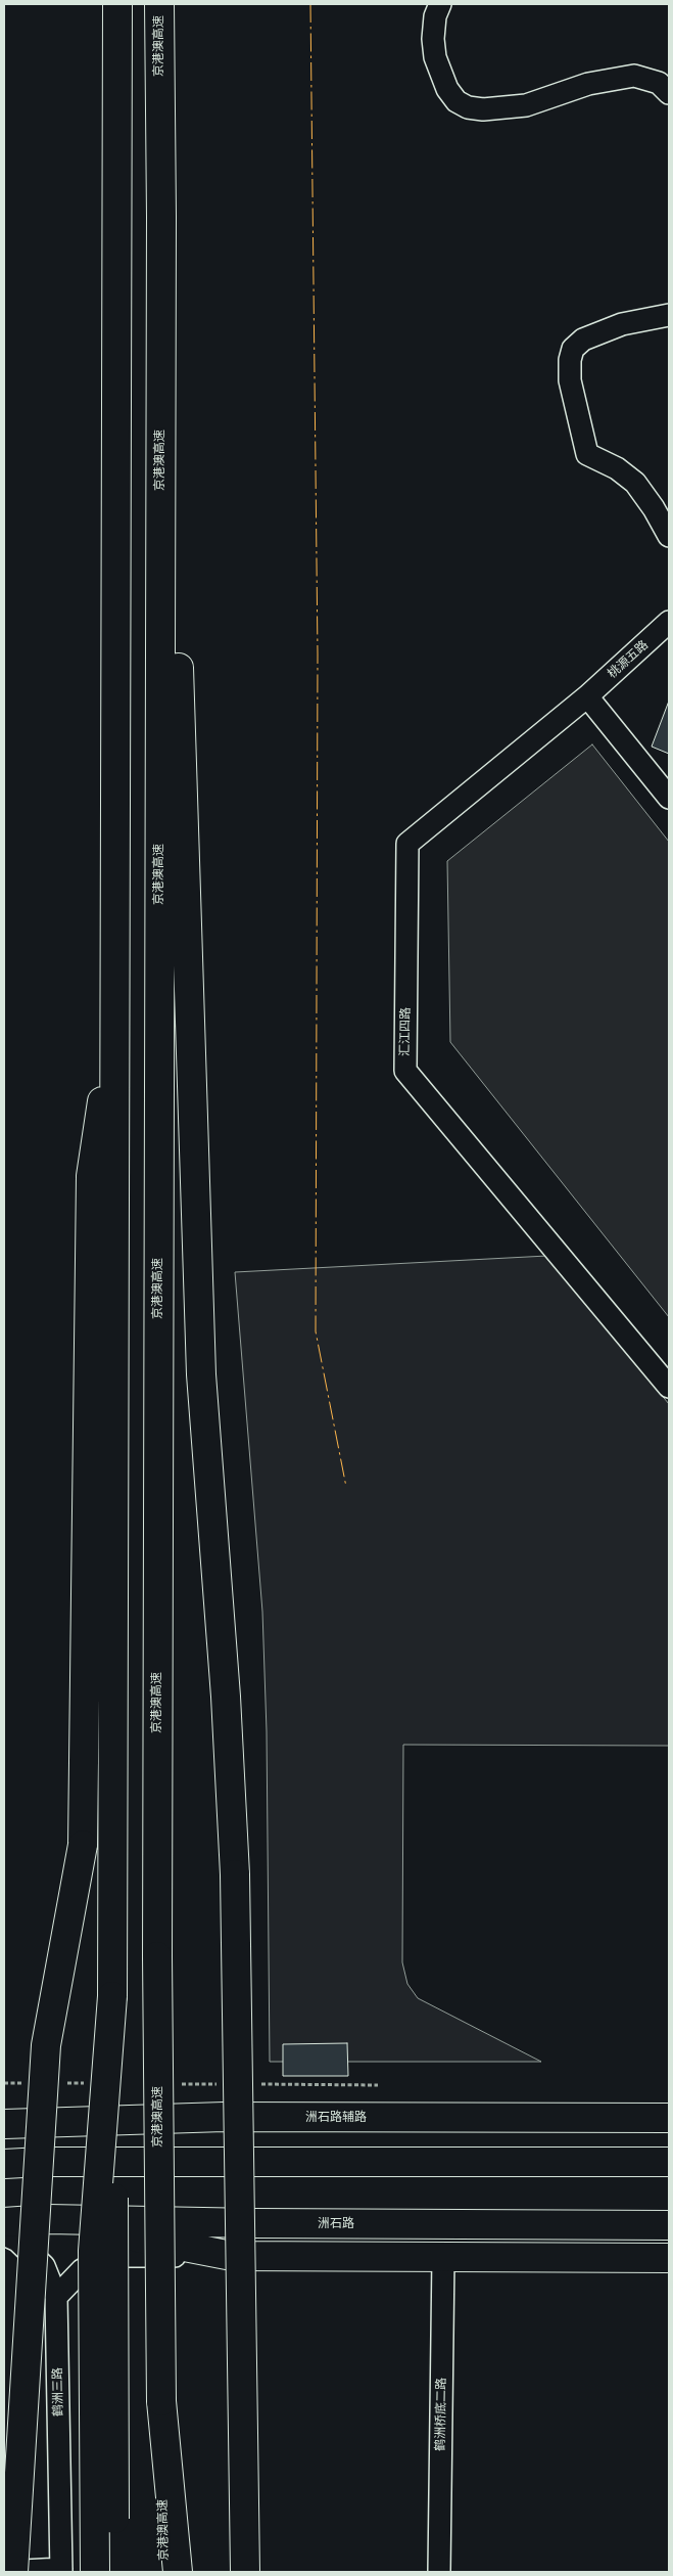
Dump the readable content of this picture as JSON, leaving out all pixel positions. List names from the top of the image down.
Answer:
{
  "streets": {
    "main road": ["京港澳高速", "洲石路辅路", "洲石路"],
    "street": [
      "桃源五路",
      "汇江四路",
      "鹤洲三路",
      "鹤洲桥底二路"
    ]
  },
  "crossings": [
    ["桃源五路", "汇江四路"]
  ]
}
